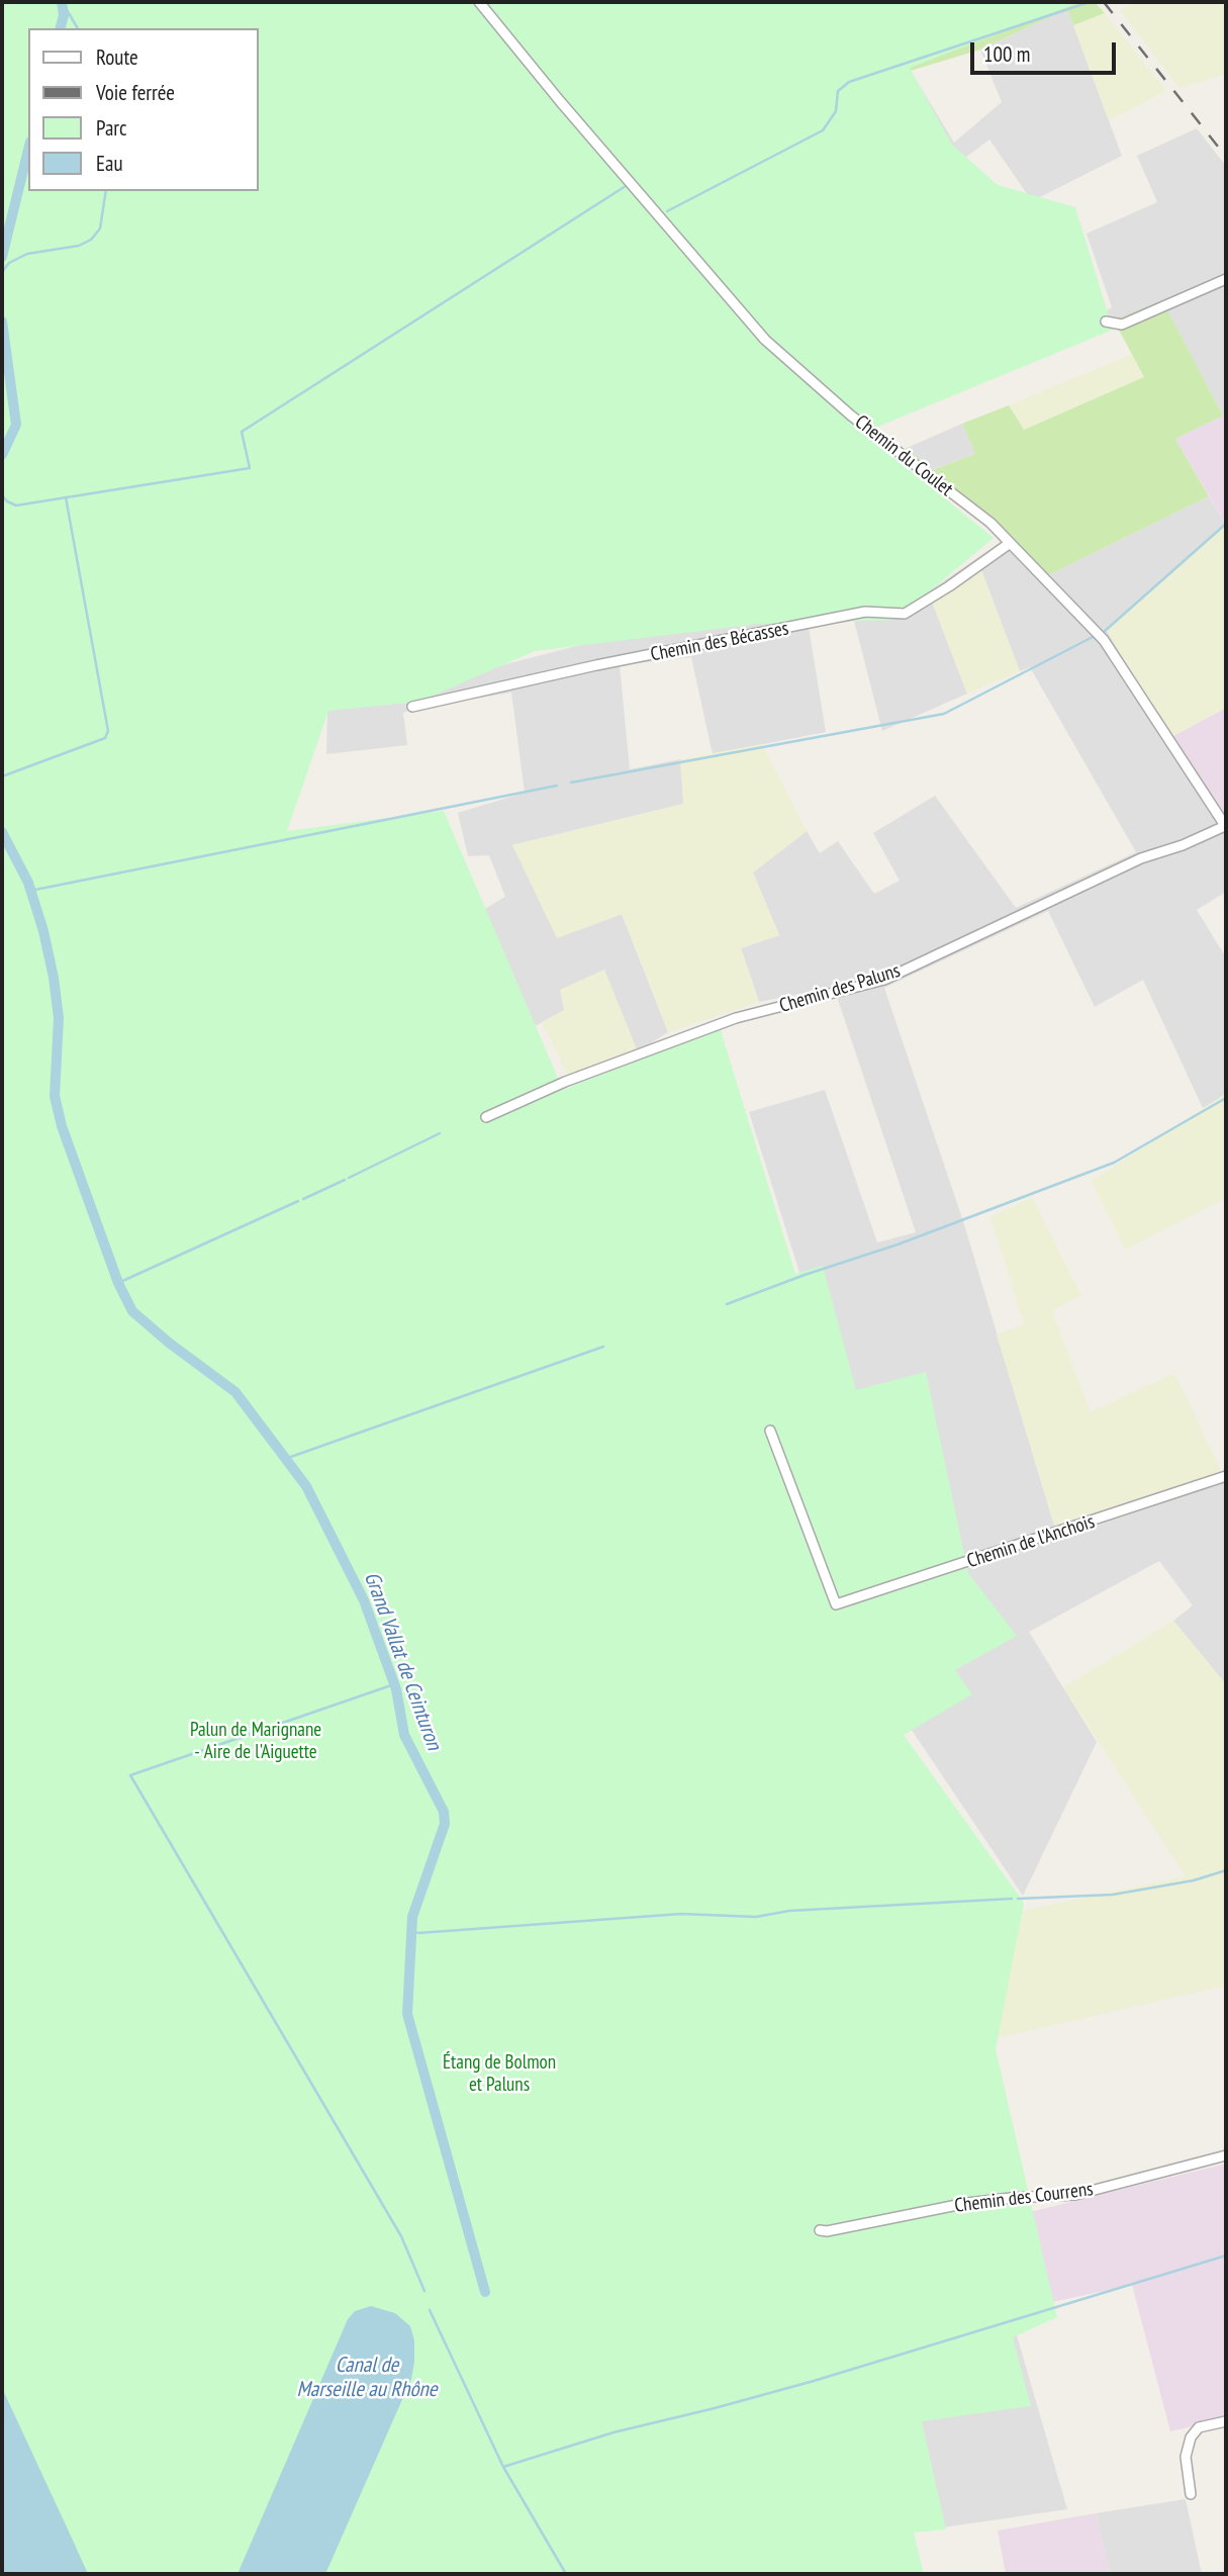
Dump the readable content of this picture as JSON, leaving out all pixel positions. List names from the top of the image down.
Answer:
{
  "streets": {
    "street": [
      "Chemin du Coulet",
      "Chemin des Bécasses",
      "Chemin des Paluns",
      "Chemin de l'Anchois",
      "Chemin des Courrens"
    ]
  },
  "crossings": [
    ["Chemin du Coulet", "Chemin des Bécasses"],
    ["Chemin du Coulet", "Chemin des Paluns"]
  ],
  "water": ["Grand Vallat de Ceinturon", "Canal de Marseille au Rhône"],
  "parks": ["Palun de Marignane - Aire de l'Aiguette", "Étang de Bolmon et Paluns"],
  "legend": [
    "Route",
    "Voie ferrée",
    "Parc",
    "Eau"
  ],
  "scale_bar": "100 m"
}
